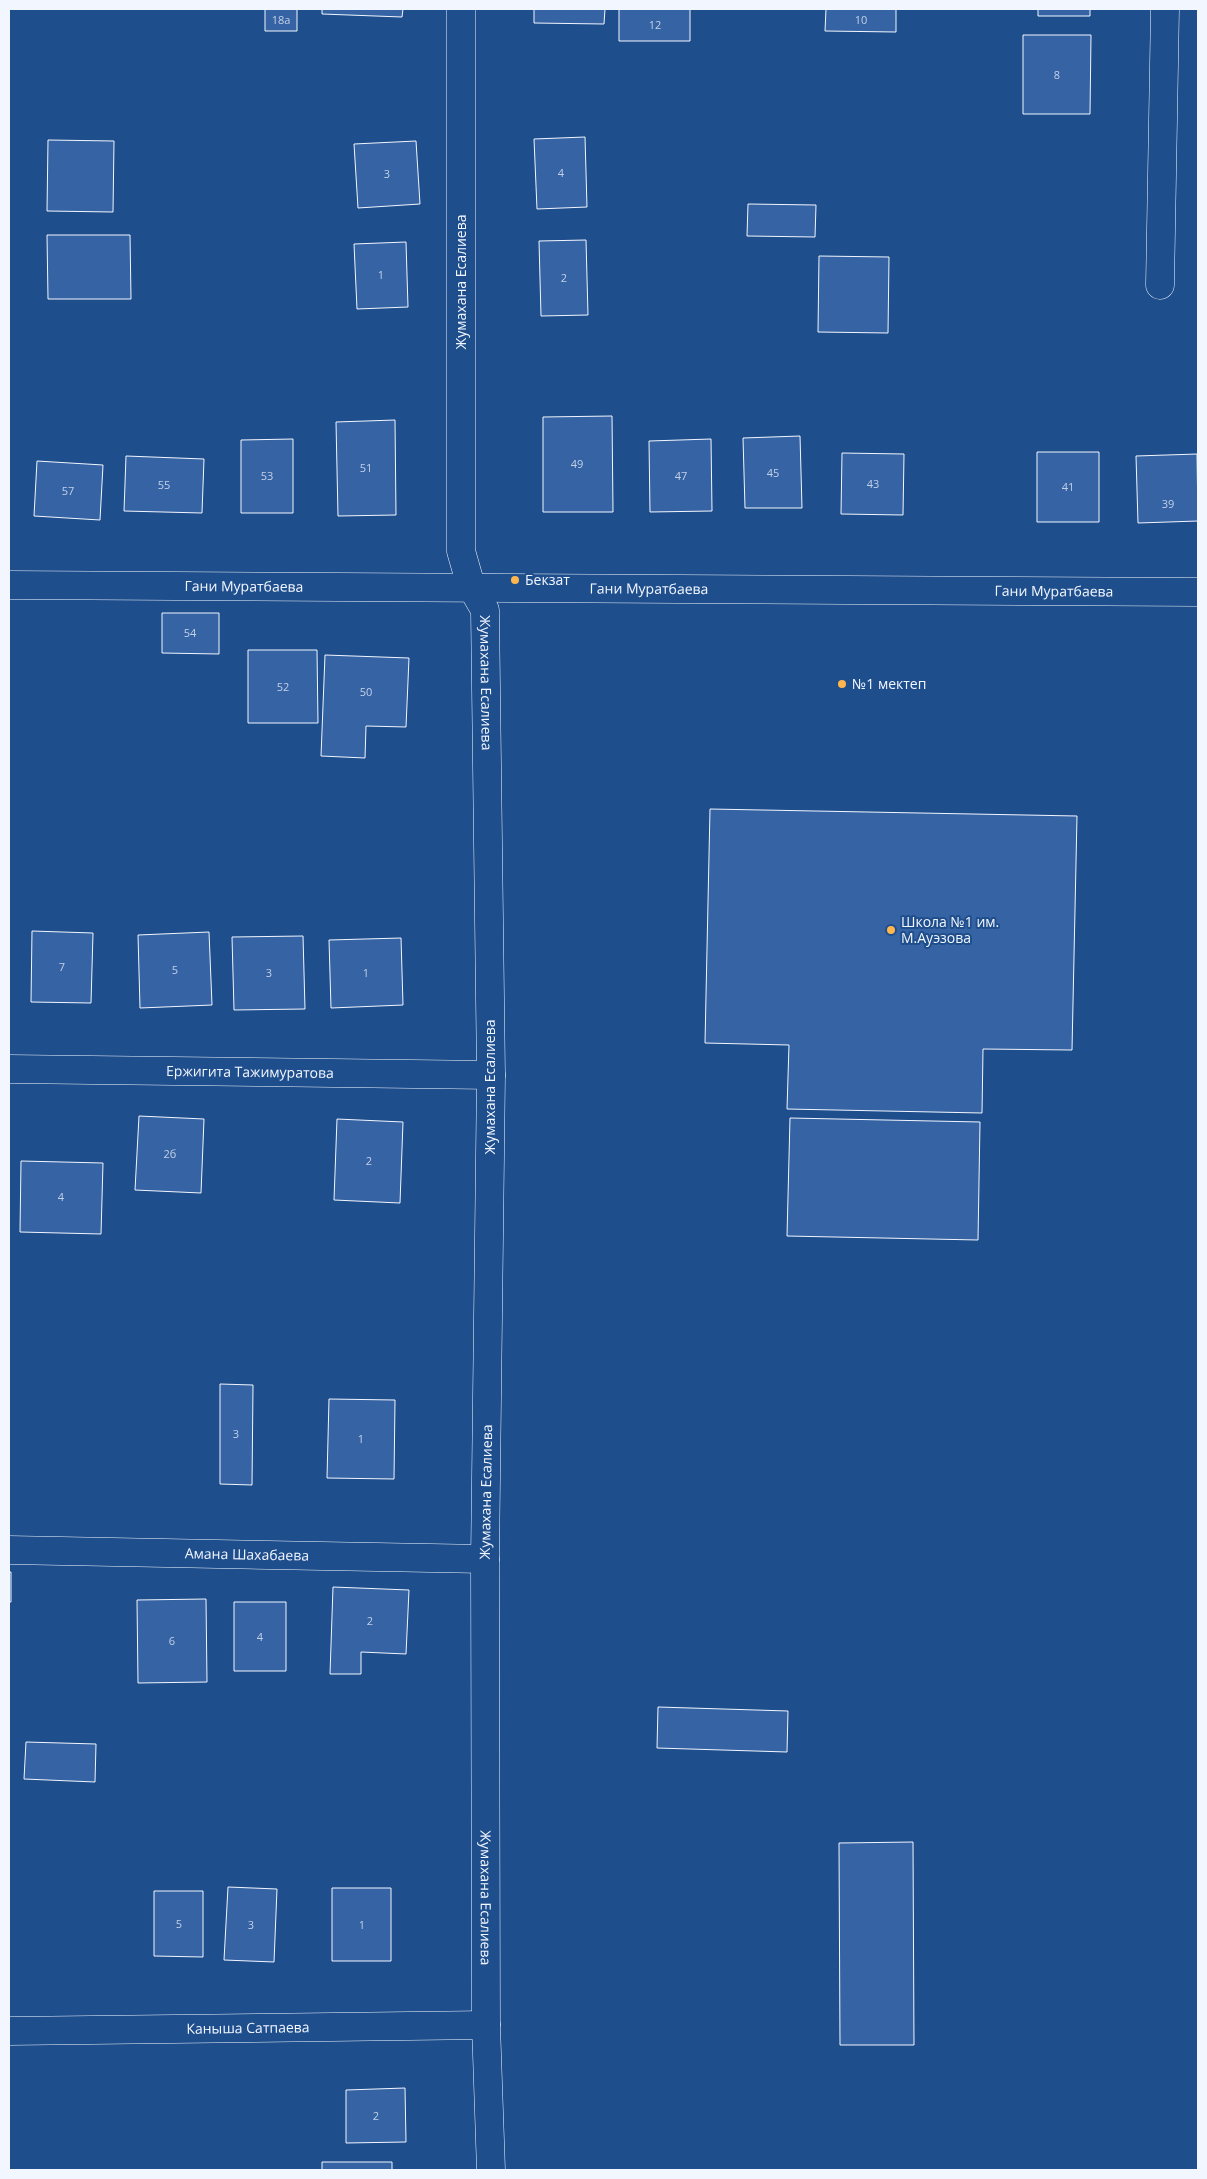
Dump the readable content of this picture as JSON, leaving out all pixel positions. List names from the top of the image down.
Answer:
{
  "streets": {
    "street": [
      "Жумахана Есалиева",
      "Гани Муратбаева",
      "Ержигита Тажимуратова",
      "Амана Шахабаева",
      "Каныша Сатпаева"
    ]
  },
  "crossings": [
    ["Жумахана Есалиева", "Гани Муратбаева"],
    ["Жумахана Есалиева", "Ержигита Тажимуратова"],
    ["Жумахана Есалиева", "Амана Шахабаева"],
    ["Жумахана Есалиева", "Каныша Сатпаева"]
  ],
  "places": ["Бекзат", "№1 мектеп", "Школа №1 им. М.Ауэзова"],
  "house_numbers": [
    "18а",
    "10",
    "12",
    "8",
    "4",
    "3",
    "1",
    "2",
    "49",
    "51",
    "45",
    "53",
    "47",
    "43",
    "55",
    "41",
    "57",
    "39",
    "54",
    "52",
    "50",
    "7",
    "5",
    "3",
    "1",
    "2б",
    "2",
    "4",
    "3",
    "1",
    "2",
    "4",
    "6",
    "5",
    "3",
    "1",
    "2"
  ]
}
